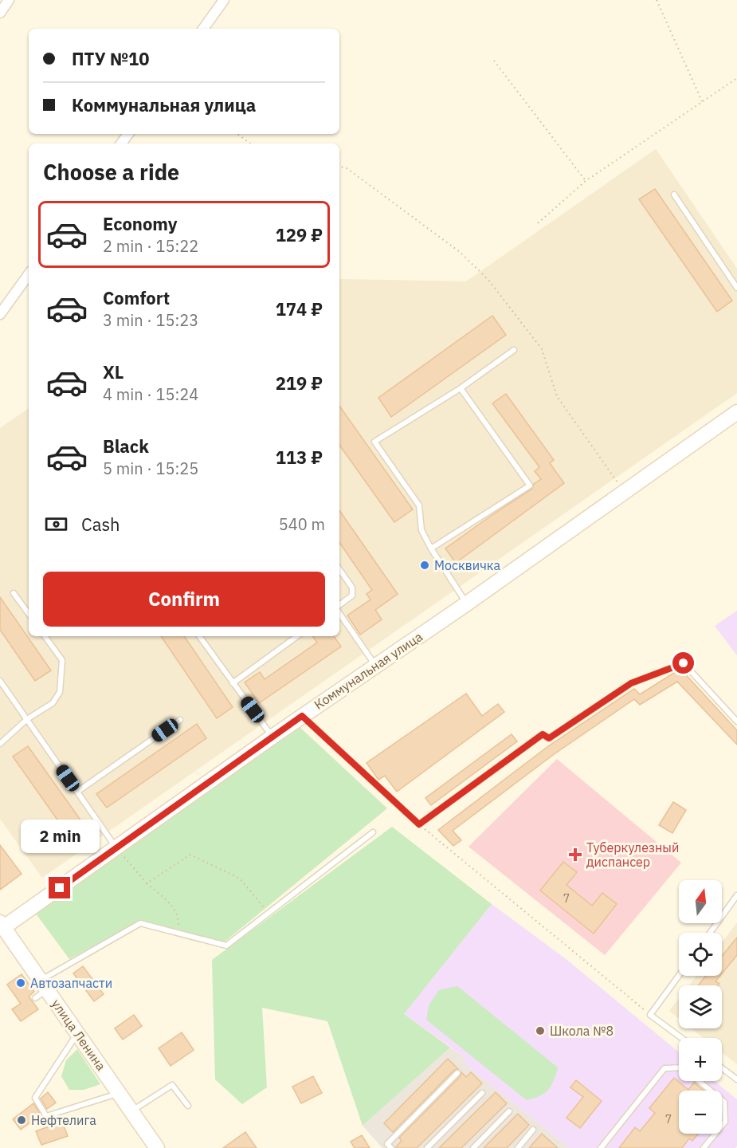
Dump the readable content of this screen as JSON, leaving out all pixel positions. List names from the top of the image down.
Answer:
{
  "streets": {
    "street": ["Коммунальная улица", "улица Ленина"]
  },
  "crossings": [
    ["Коммунальная улица", "улица Ленина"]
  ],
  "places": {
    "other": [
      "Москвичка",
      "Автозапчасти",
      "Школа №8",
      "Нефтелига"
    ],
    "health": ["Туберкулезный диспансер"]
  },
  "house_numbers": ["7", "7"],
  "north": "top",
  "page": {
    "banner": ["ПТУ №10", "Коммунальная улица"],
    "heading": "Choose a ride",
    "list": [
      {
        "name": "Economy",
        "note": "2 min · 15:22",
        "value": "129 ₽"
      },
      {
        "name": "Comfort",
        "note": "3 min · 15:23",
        "value": "174 ₽"
      },
      {
        "name": "XL",
        "note": "4 min · 15:24",
        "value": "219 ₽"
      },
      {
        "name": "Black",
        "note": "5 min · 15:25",
        "value": "113 ₽"
      }
    ],
    "pay": ["Cash", "540 m"],
    "buttons": "Confirm",
    "bubble": "2 min",
    "map_buttons": ["+", "−"]
  }
}
